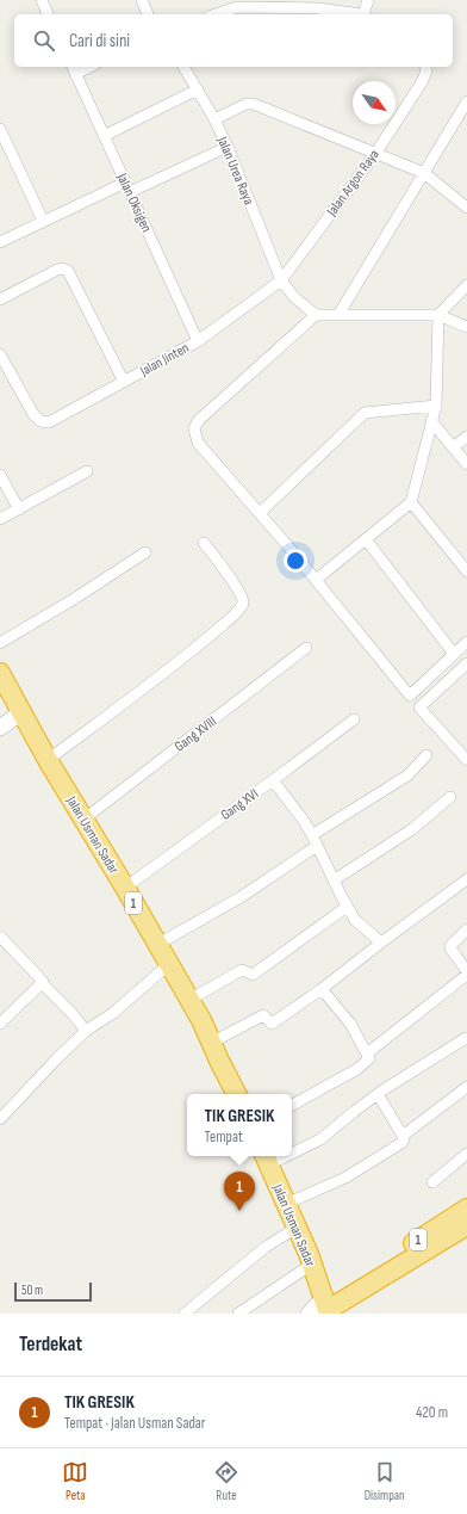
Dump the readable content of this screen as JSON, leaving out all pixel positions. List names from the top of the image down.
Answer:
{
  "streets": {
    "highway": ["Jalan Usman Sadar", "1"],
    "street": [
      "Jalan Urea Raya",
      "Jalan Argon Raya",
      "Jalan Oksigen",
      "Jalan Jinten",
      "Gang XVIII",
      "Gang XVI"
    ]
  },
  "crossings": [
    ["Jalan Urea Raya", "Jalan Argon Raya"],
    ["Jalan Urea Raya", "Jalan Jinten"],
    ["Jalan Argon Raya", "Jalan Jinten"],
    ["Jalan Oksigen", "Jalan Jinten"],
    ["Gang XVIII", "Jalan Usman Sadar"],
    ["Gang XVI", "Jalan Usman Sadar"],
    ["Jalan Usman Sadar", "1"]
  ],
  "scale_bar": "50 m",
  "north": "bottom right",
  "page": {
    "search": "Cari di sini",
    "popup": ["TIK GRESIK", "Tempat"],
    "pins": "1",
    "scale": "50 m",
    "heading": "Terdekat",
    "list": [
      {
        "mark": "1",
        "name": "TIK GRESIK",
        "note": "Tempat · Jalan Usman Sadar",
        "value": "420 m"
      }
    ],
    "nav": ["Peta", "Rute", "Disimpan"]
  }
}
